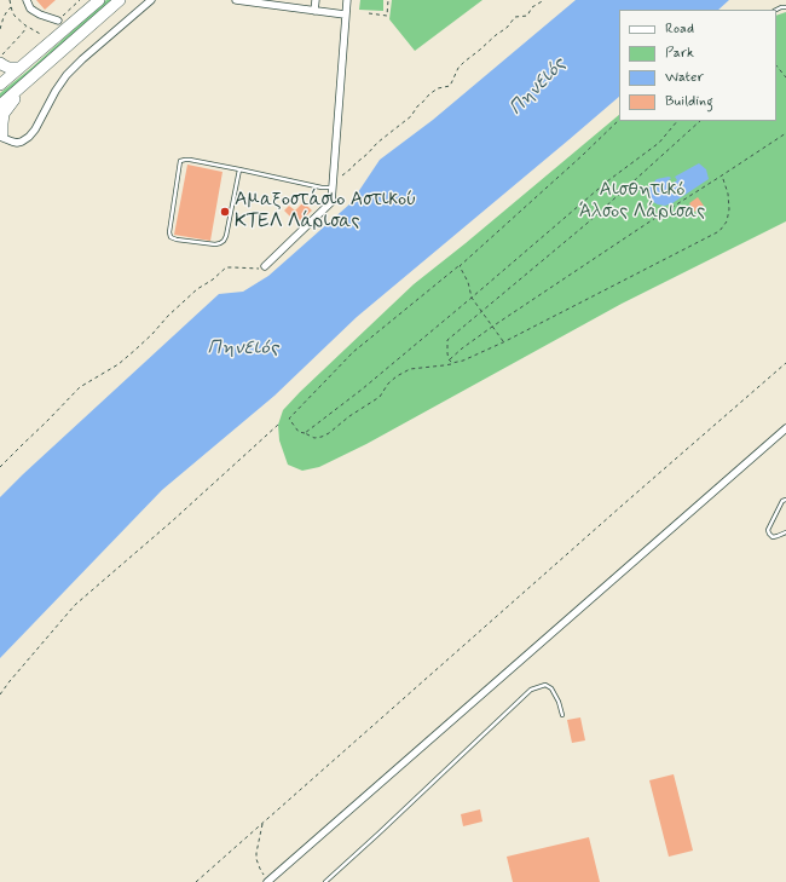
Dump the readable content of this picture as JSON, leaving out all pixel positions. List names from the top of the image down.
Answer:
{
  "water": ["Πηνειός"],
  "parks": ["Αισθητικό Άλσος Λάρισας"],
  "places": ["Αμαξοστάσιο Αστικού ΚΤΕΛ Λάρισας"],
  "legend": [
    "Road",
    "Park",
    "Water",
    "Building"
  ]
}
